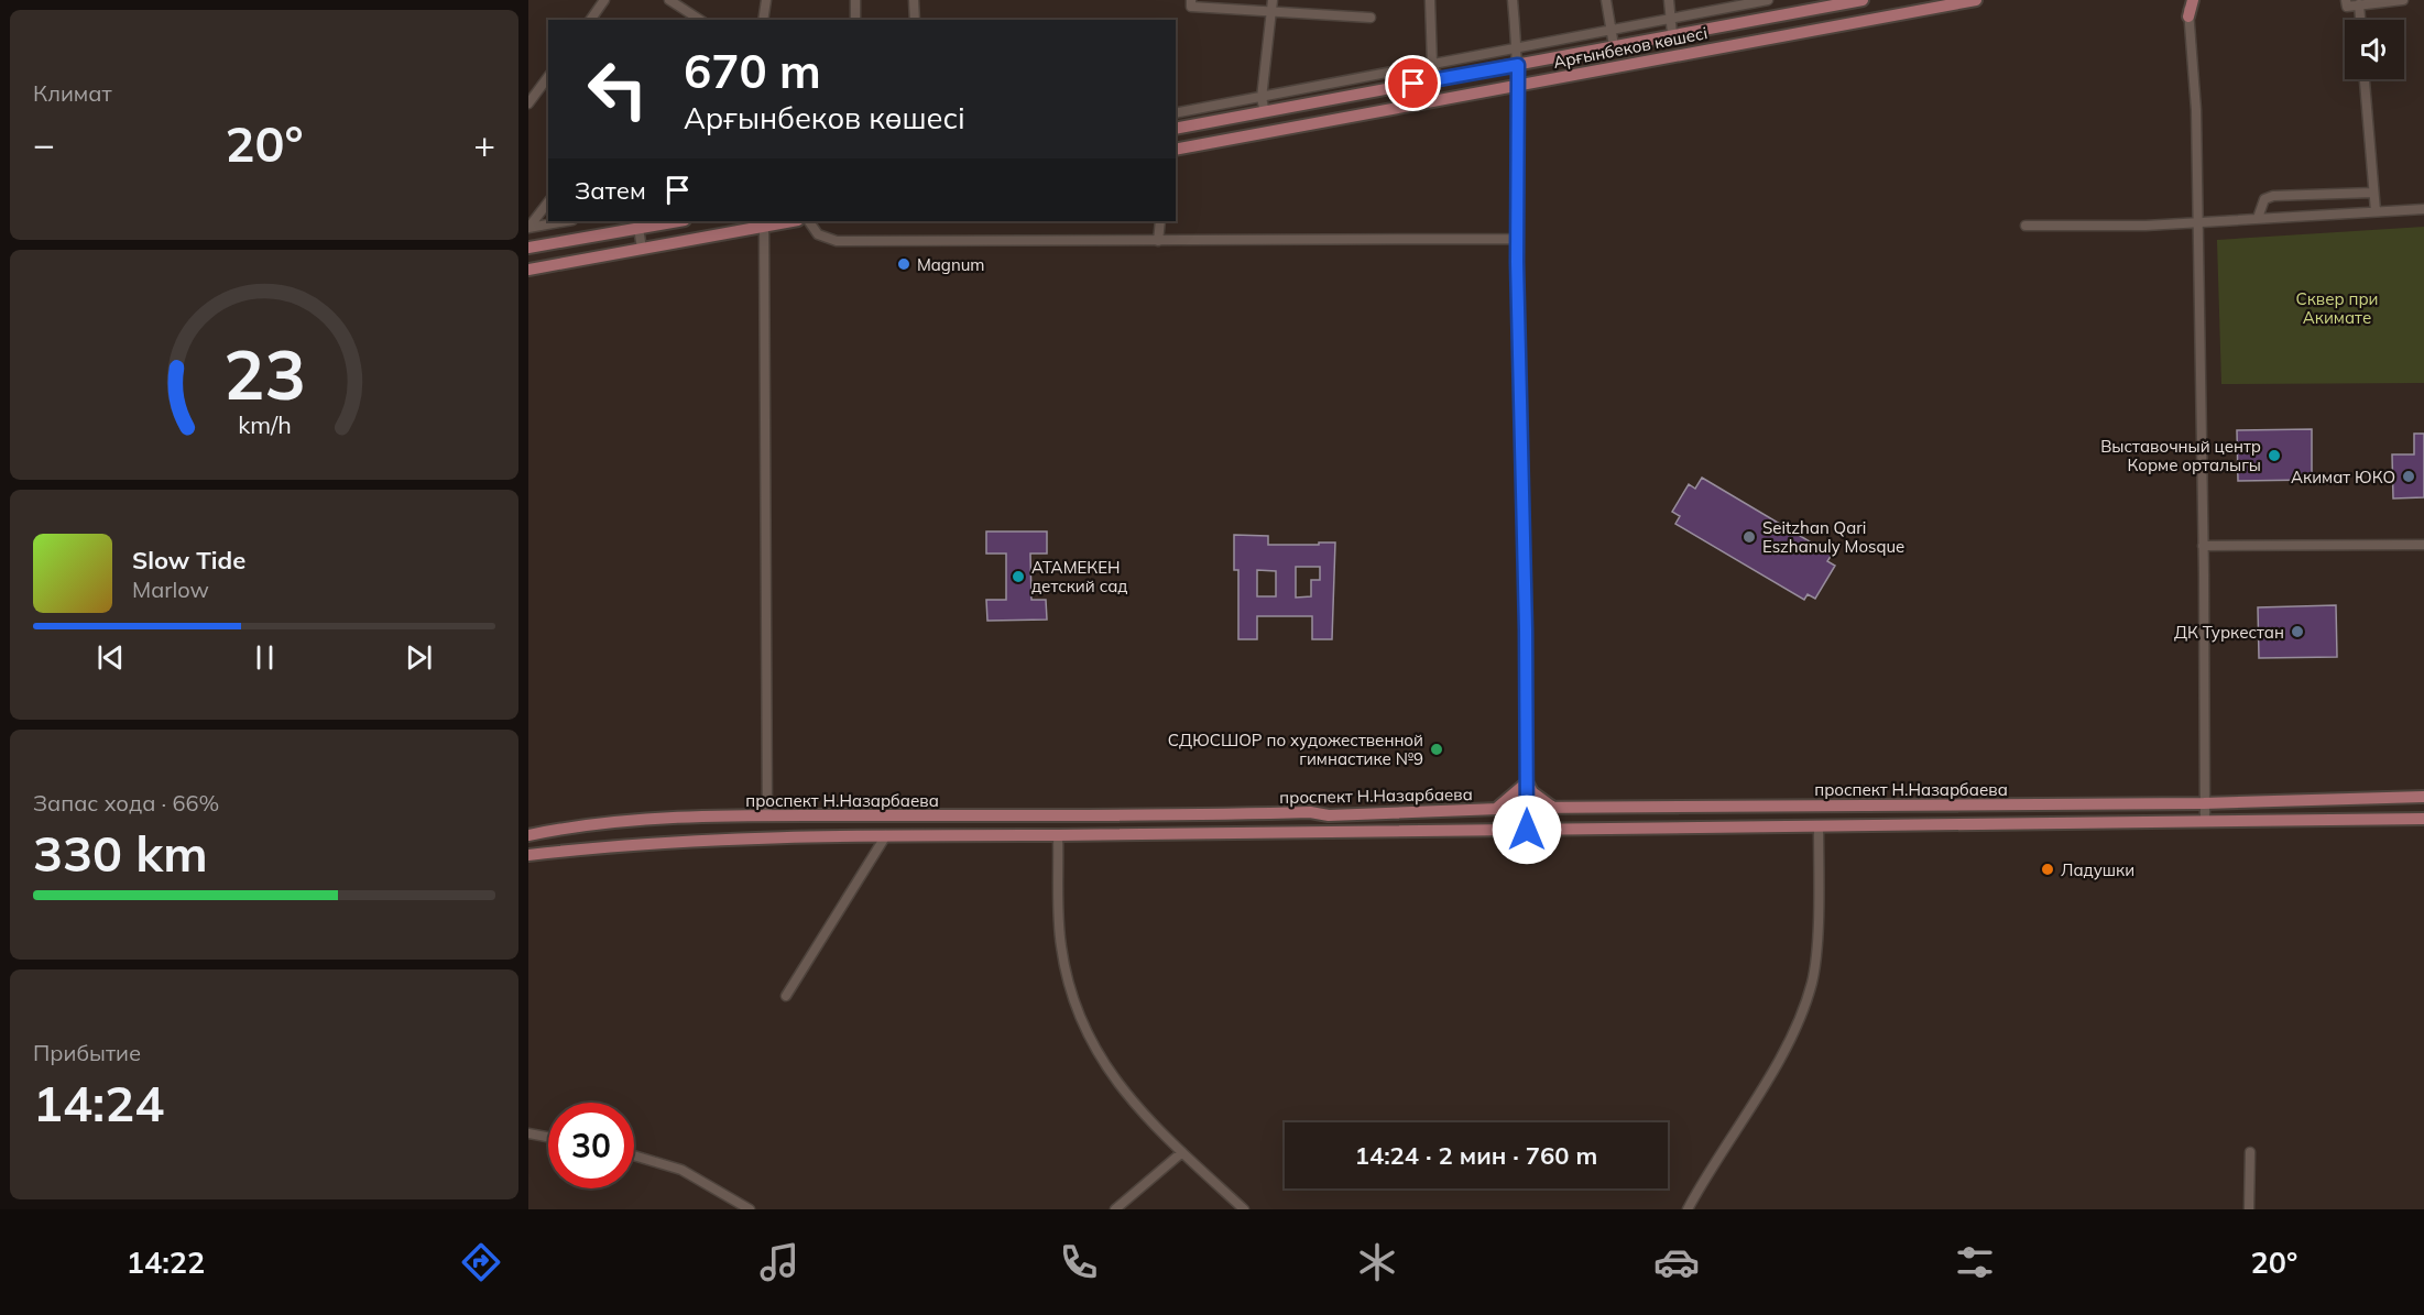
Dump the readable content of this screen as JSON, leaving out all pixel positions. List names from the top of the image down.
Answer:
{
  "streets": {
    "main road": ["Арғынбеков көшесі", "проспект Н.Назарбаева"]
  },
  "parks": ["Сквер при Акимате"],
  "places": [
    "Magnum",
    "Выставочный центр Корме орталыгы",
    "Акимат ЮКО",
    "Seitzhan Qari Eszhanuly Mosque",
    "АТАМЕКЕН детский сад",
    "ДК Туркестан",
    "СДЮСШОР по художественной гимнастике №9",
    "Ладушки"
  ],
  "page": {
    "tile": [
      "Климат",
      ["Запас хода · 66%", "330 km"],
      ["Прибытие", "14:24"]
    ],
    "turn": ["670 m", "Арғынбеков көшесі"],
    "heat": ["−", "20°", "+"],
    "then": "Затем",
    "song": ["Slow Tide", "Marlow"],
    "limit": "30",
    "trip": "14:24 · 2 мин · 760 m",
    "tabs": ["14:22", "20°"],
    "gauge": ["23", "km/h"]
  }
}
